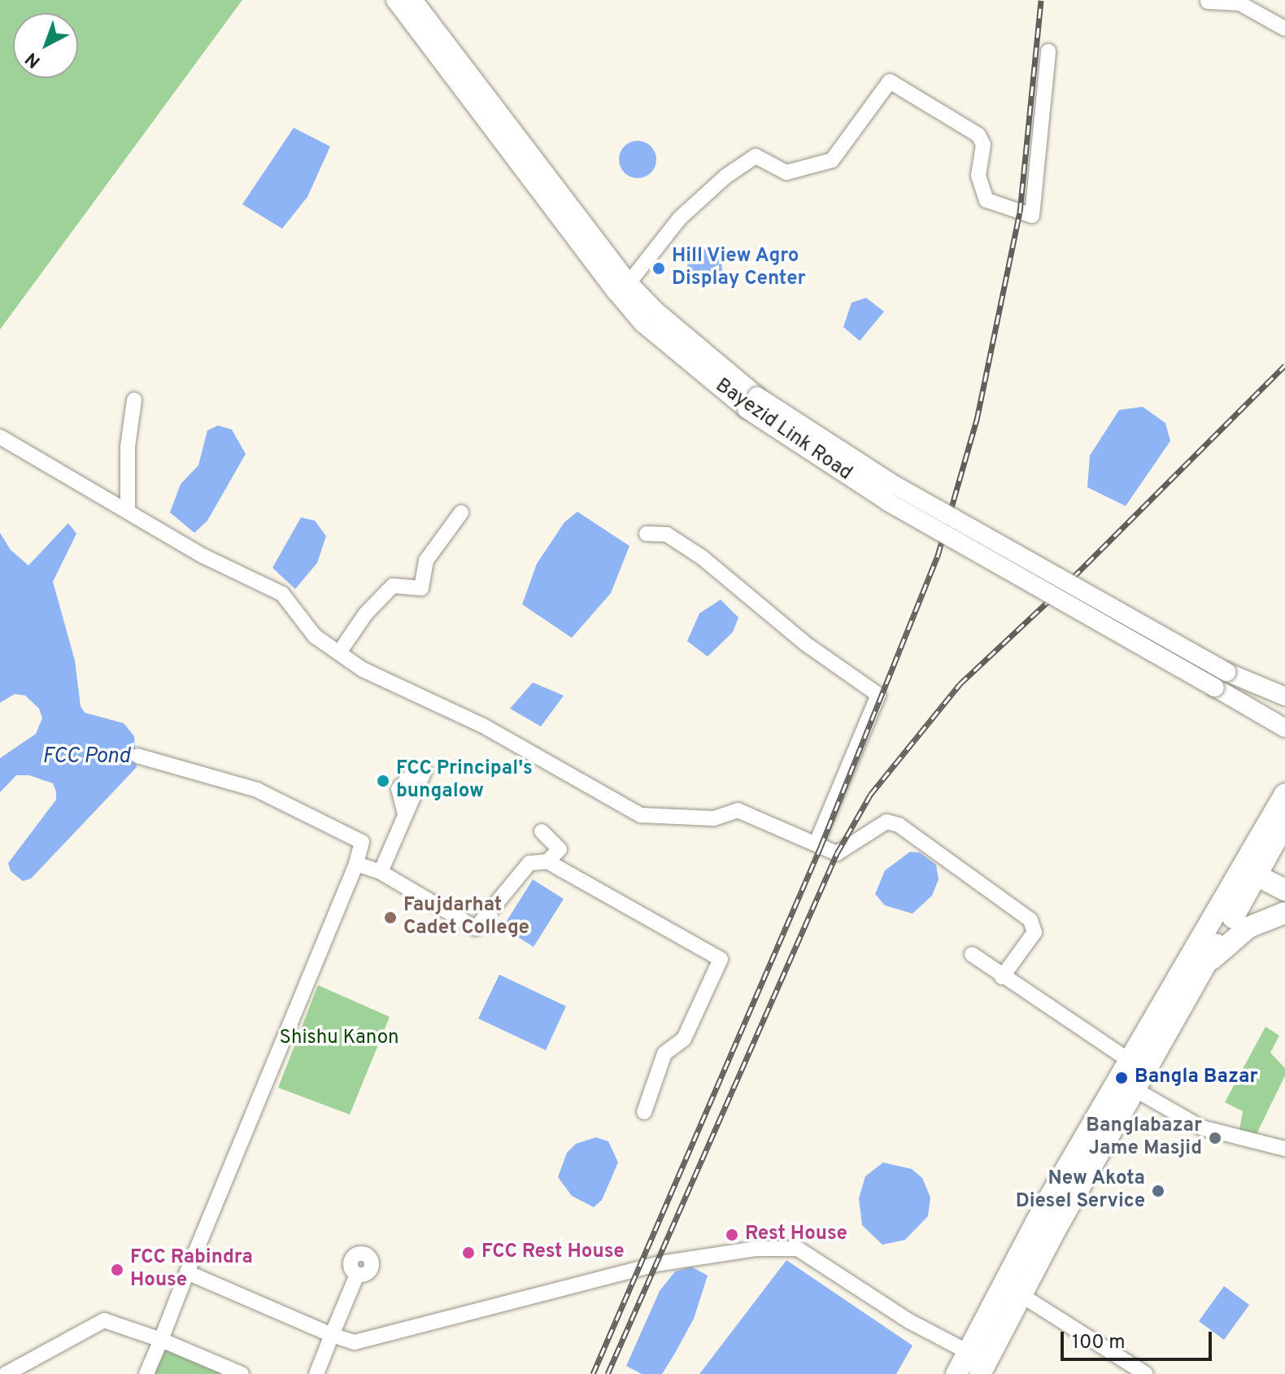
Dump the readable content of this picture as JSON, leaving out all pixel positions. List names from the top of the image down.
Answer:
{
  "streets": {
    "main road": ["Bayezid Link Road"]
  },
  "water": ["FCC Pond"],
  "parks": ["Shishu Kanon"],
  "places": [
    "Hill View Agro Display Center",
    "FCC Principal's bungalow",
    "Faujdarhat Cadet College",
    "Bangla Bazar",
    "Banglabazar Jame Masjid",
    "New Akota Diesel Service",
    "Rest House",
    "FCC Rest House",
    "FCC Rabindra House"
  ],
  "scale_bar": "100 m",
  "north": "bottom left"
}
